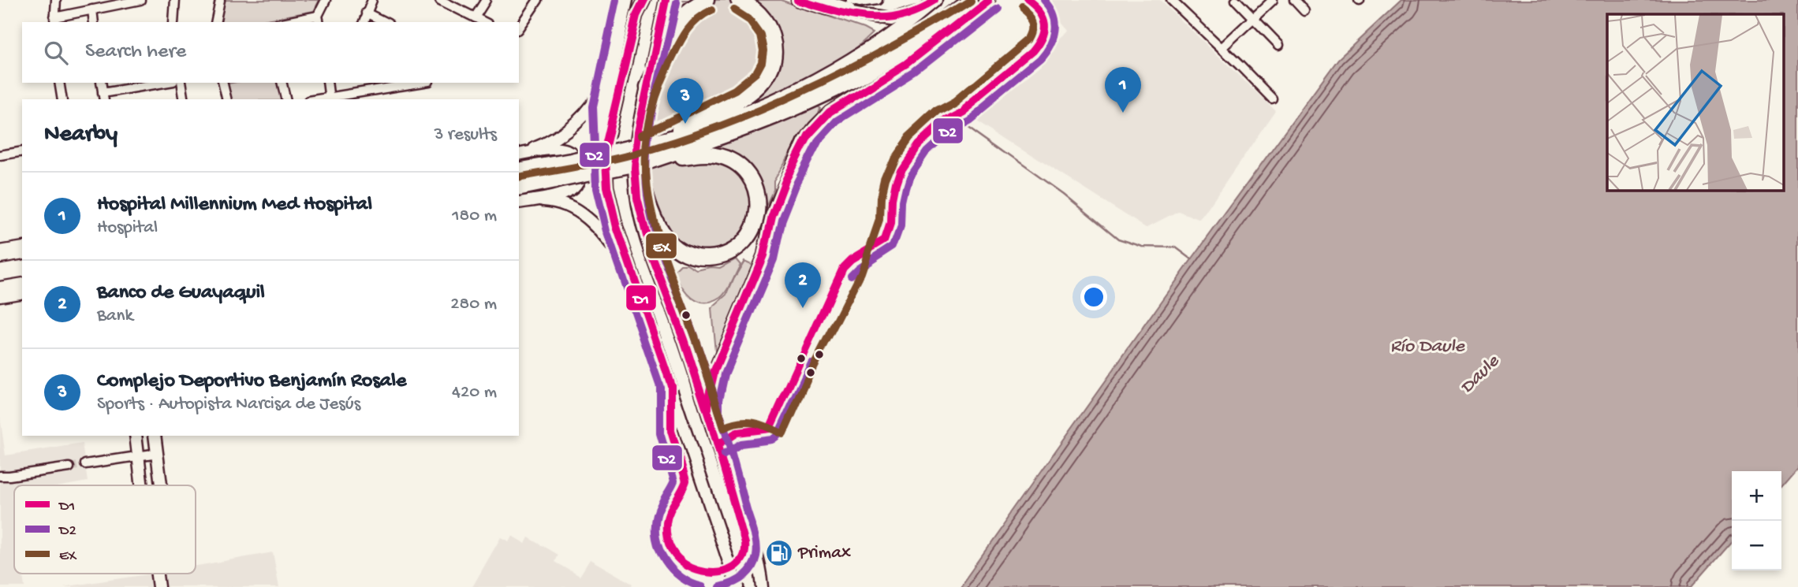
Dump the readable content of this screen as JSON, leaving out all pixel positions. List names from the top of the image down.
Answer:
{
  "water": ["Río Daule", "Daule"],
  "places": {
    "fuel station": ["Primax"]
  },
  "lines": ["transit line D1", "transit line D2", "transit line EX"],
  "legend": ["D1", "D2", "EX"],
  "page": {
    "search": "Search here",
    "pins": ["1", "3", "2"],
    "heading": ["Nearby", "3 results"],
    "list": [
      {
        "mark": "1",
        "name": "Hospital Millennium Med Hospital",
        "note": "Hospital",
        "value": "180 m"
      },
      {
        "mark": "2",
        "name": "Banco de Guayaquil",
        "note": "Bank",
        "value": "280 m"
      },
      {
        "mark": "3",
        "name": "Complejo Deportivo Benjamín Rosale",
        "note": "Sports · Autopista Narcisa de Jesús",
        "value": "420 m"
      }
    ],
    "map_buttons": ["+", "−"]
  }
}
